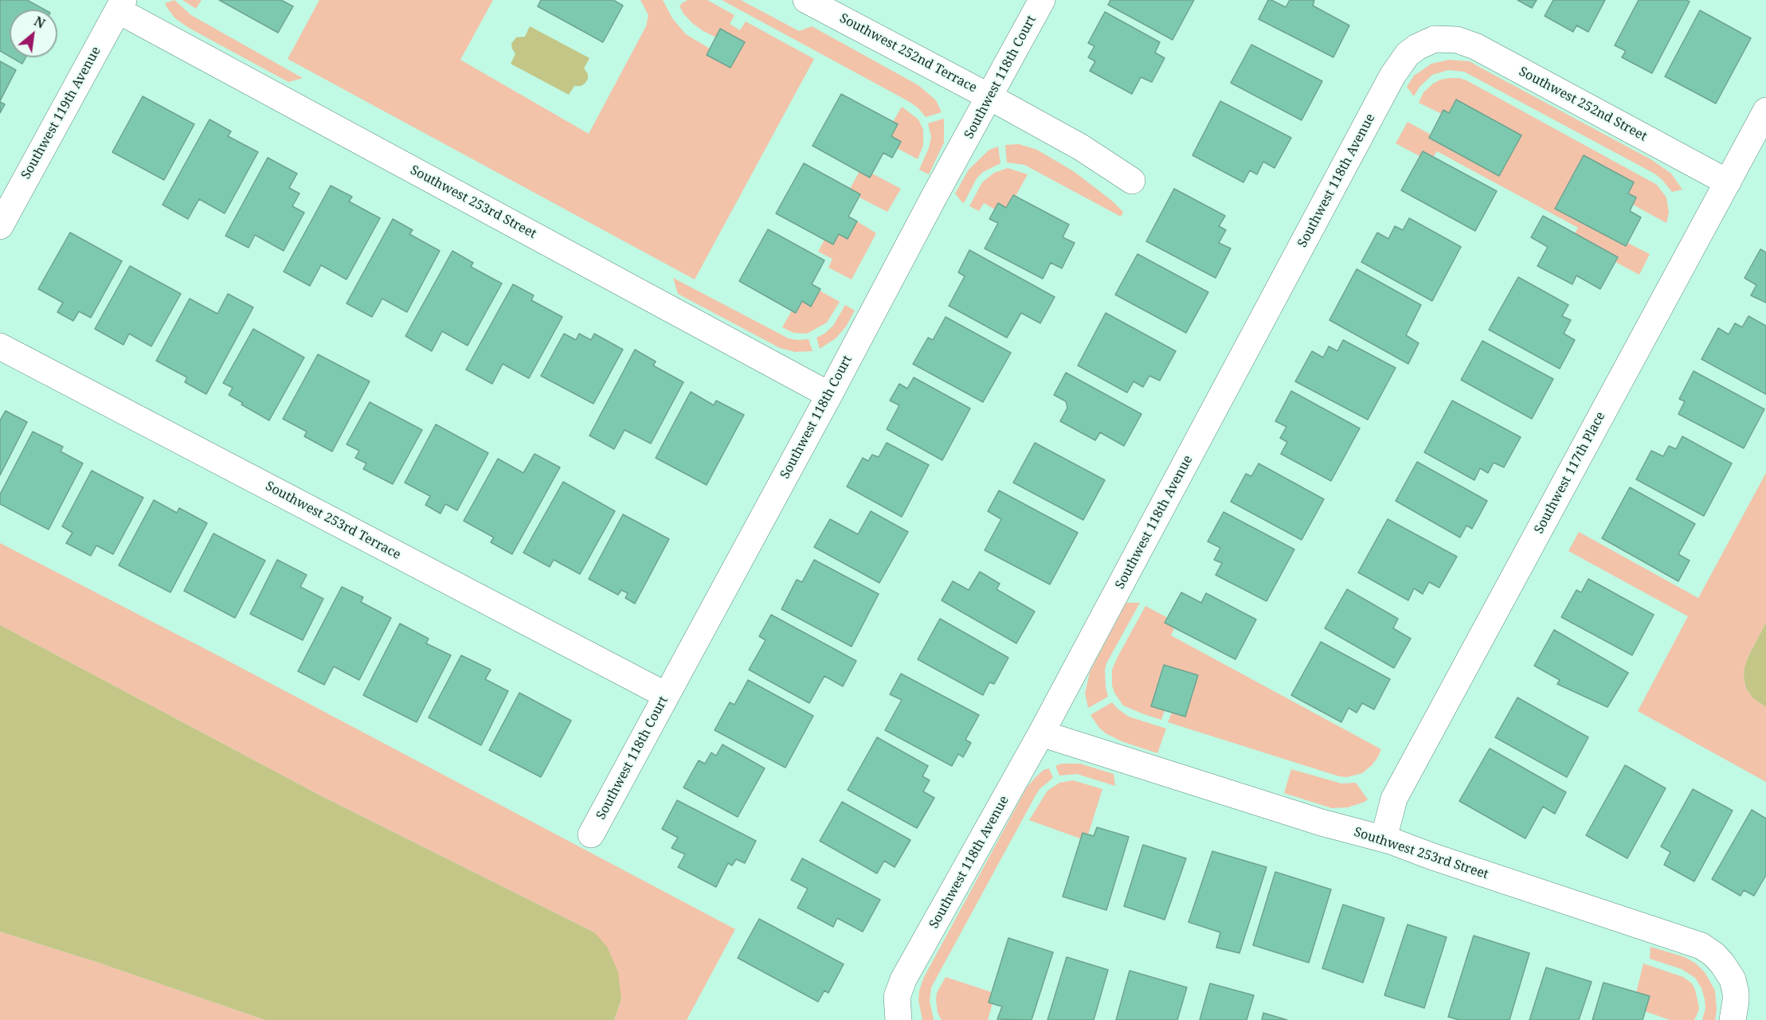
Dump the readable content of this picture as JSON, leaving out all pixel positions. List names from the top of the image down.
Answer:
{
  "streets": {
    "street": [
      "Southwest 252nd Terrace",
      "Southwest 118th Court",
      "Southwest 252nd Street",
      "Southwest 119th Avenue",
      "Southwest 118th Avenue",
      "Southwest 253rd Street",
      "Southwest 117th Place",
      "Southwest 253rd Terrace"
    ]
  },
  "crossings": [
    ["Southwest 252nd Terrace", "Southwest 118th Court"],
    ["Southwest 118th Court", "Southwest 253rd Street"],
    ["Southwest 118th Court", "Southwest 253rd Terrace"],
    ["Southwest 252nd Street", "Southwest 118th Avenue"],
    ["Southwest 252nd Street", "Southwest 117th Place"],
    ["Southwest 119th Avenue", "Southwest 253rd Street"],
    ["Southwest 118th Avenue", "Southwest 253rd Street"],
    ["Southwest 253rd Street", "Southwest 117th Place"]
  ],
  "north": "top right"
}
